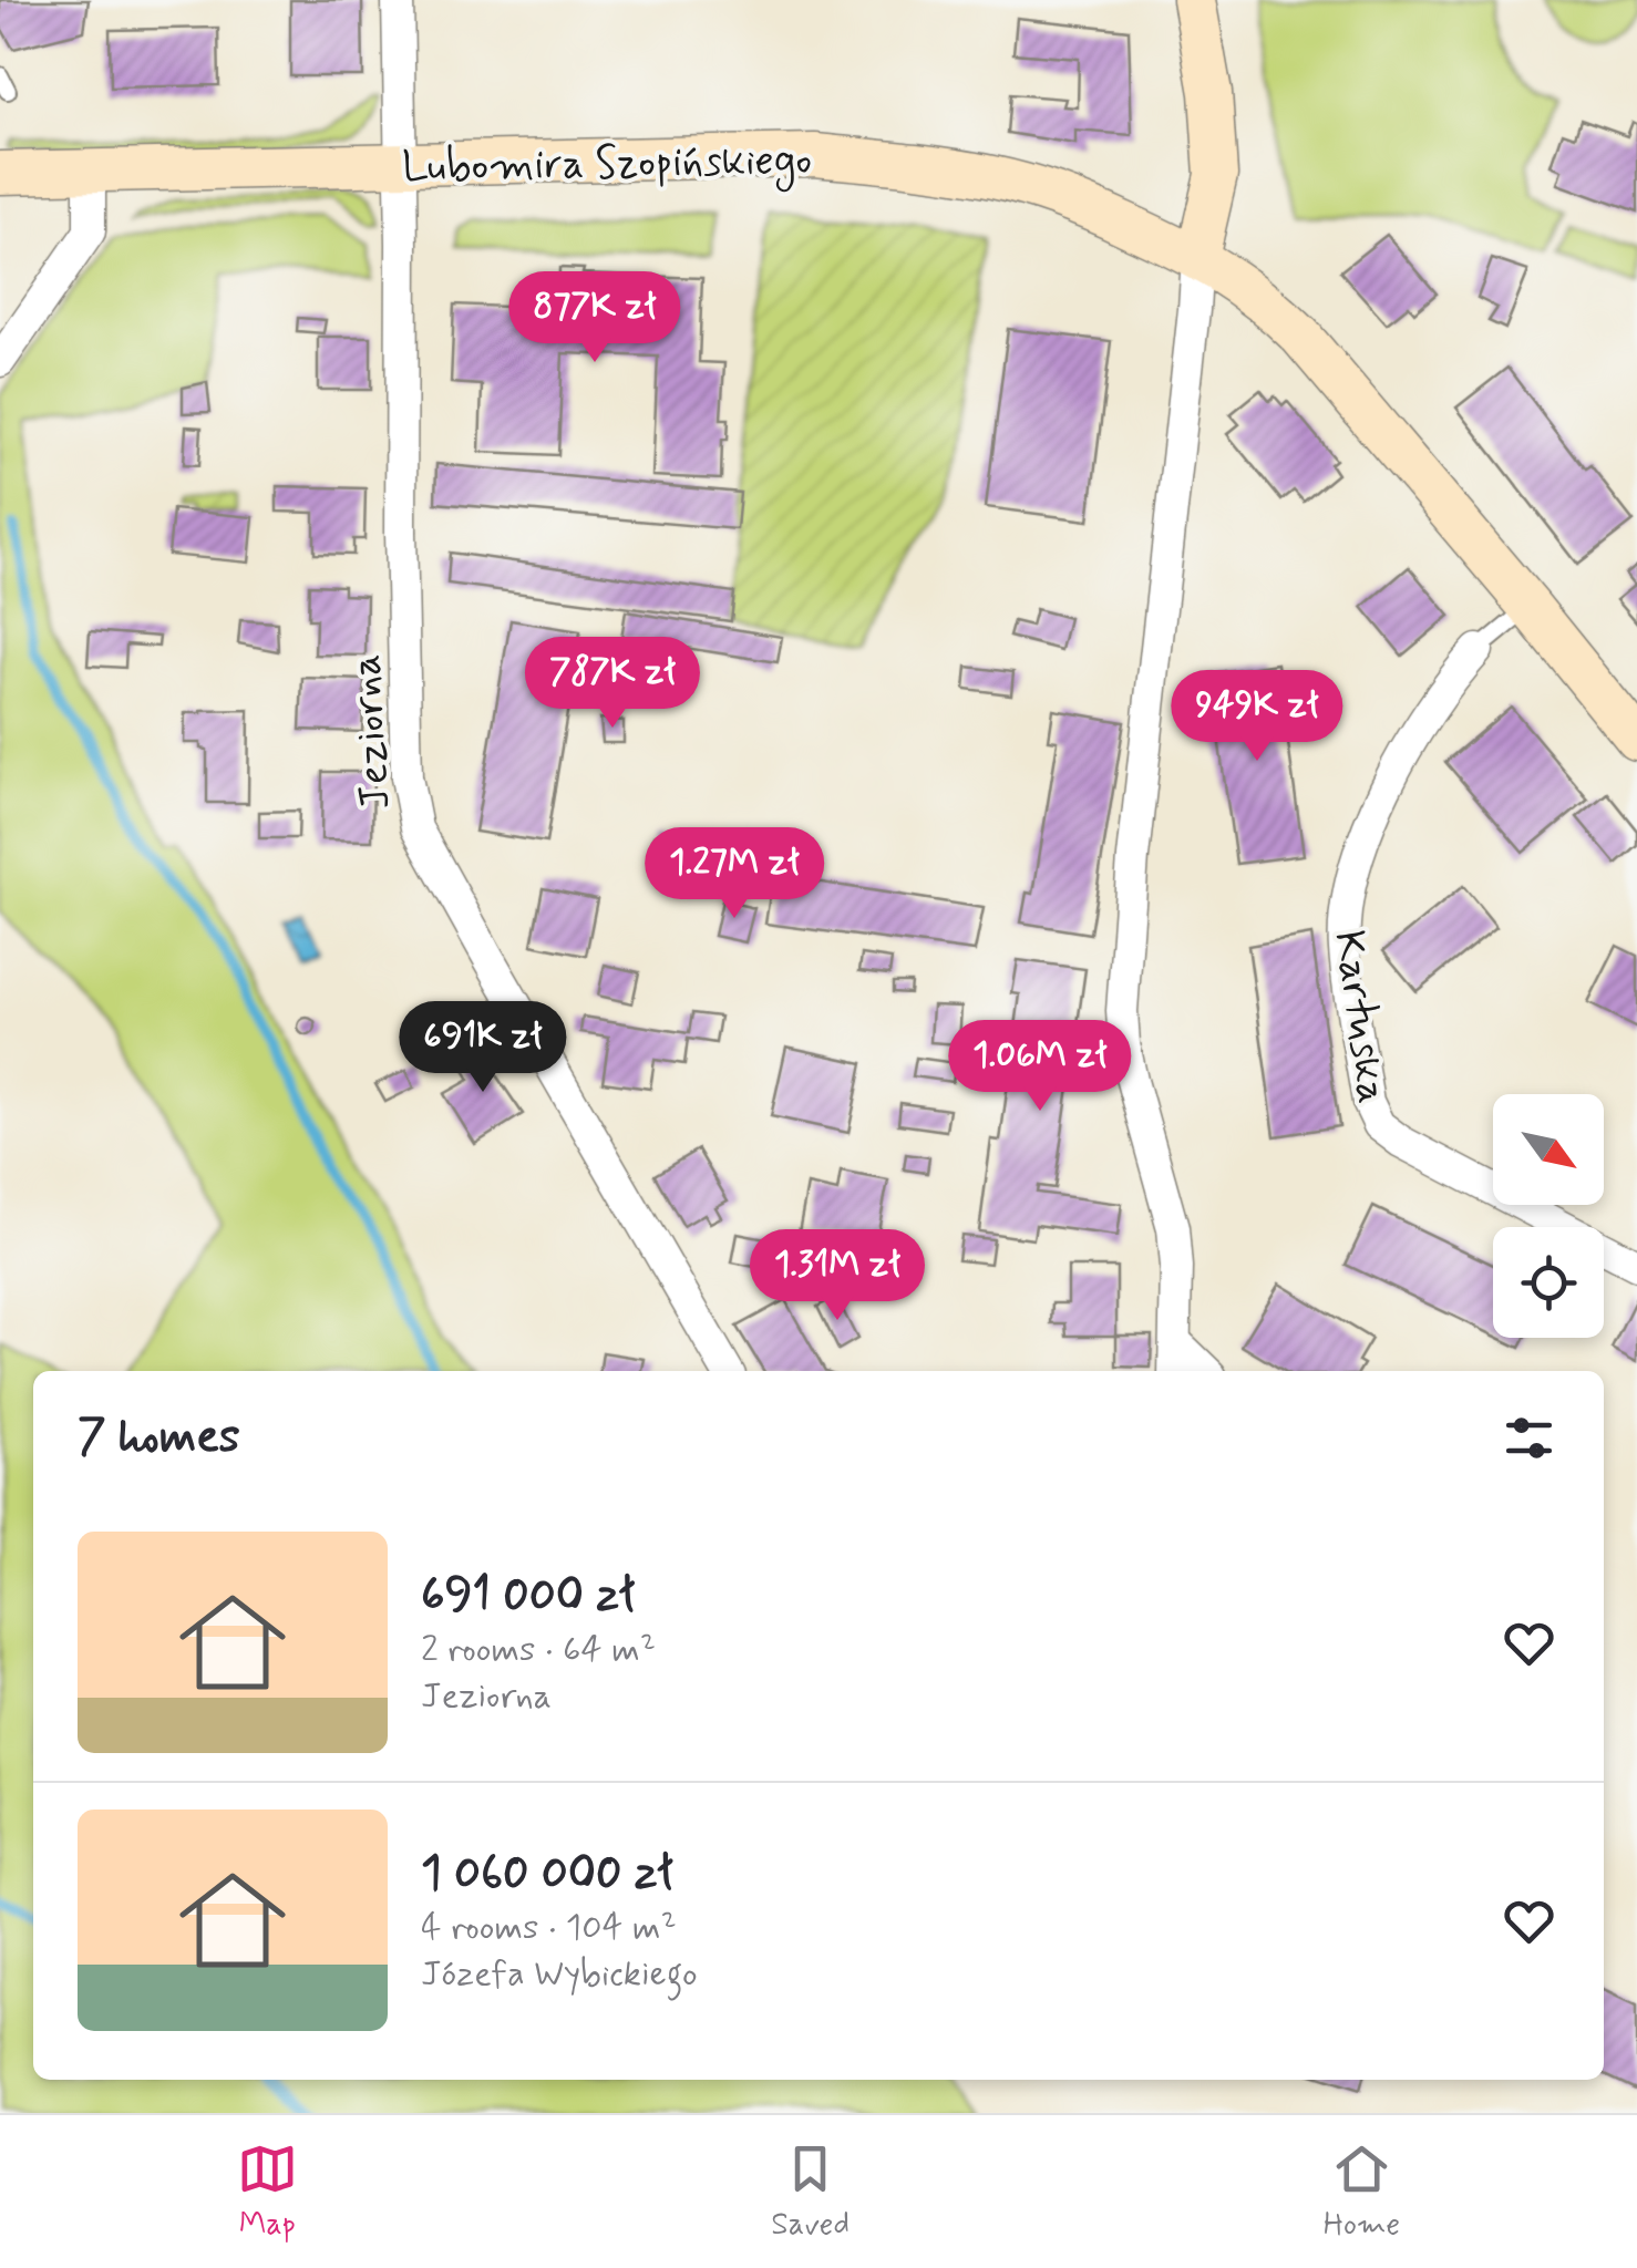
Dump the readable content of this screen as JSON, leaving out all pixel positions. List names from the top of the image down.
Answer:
{
  "streets": {
    "main road": ["Lubomira Szopińskiego"],
    "street": ["Jeziorna", "Kartuska"]
  },
  "crossings": [
    ["Lubomira Szopińskiego", "Jeziorna"]
  ],
  "north": "bottom right",
  "page": {
    "price": [
      "877K zł",
      "787K zł",
      "949K zł",
      "1.27M zł",
      "691K zł",
      "1.06M zł",
      "1.31M zł"
    ],
    "heading": "7 homes",
    "list": [
      {
        "name": "691 000 zł",
        "note": "2 rooms · 64 m² · Jeziorna"
      },
      {
        "name": "1 060 000 zł",
        "note": "4 rooms · 104 m² · Józefa Wybickiego"
      }
    ],
    "tabs": ["Map", "Saved", "Home"]
  }
}
